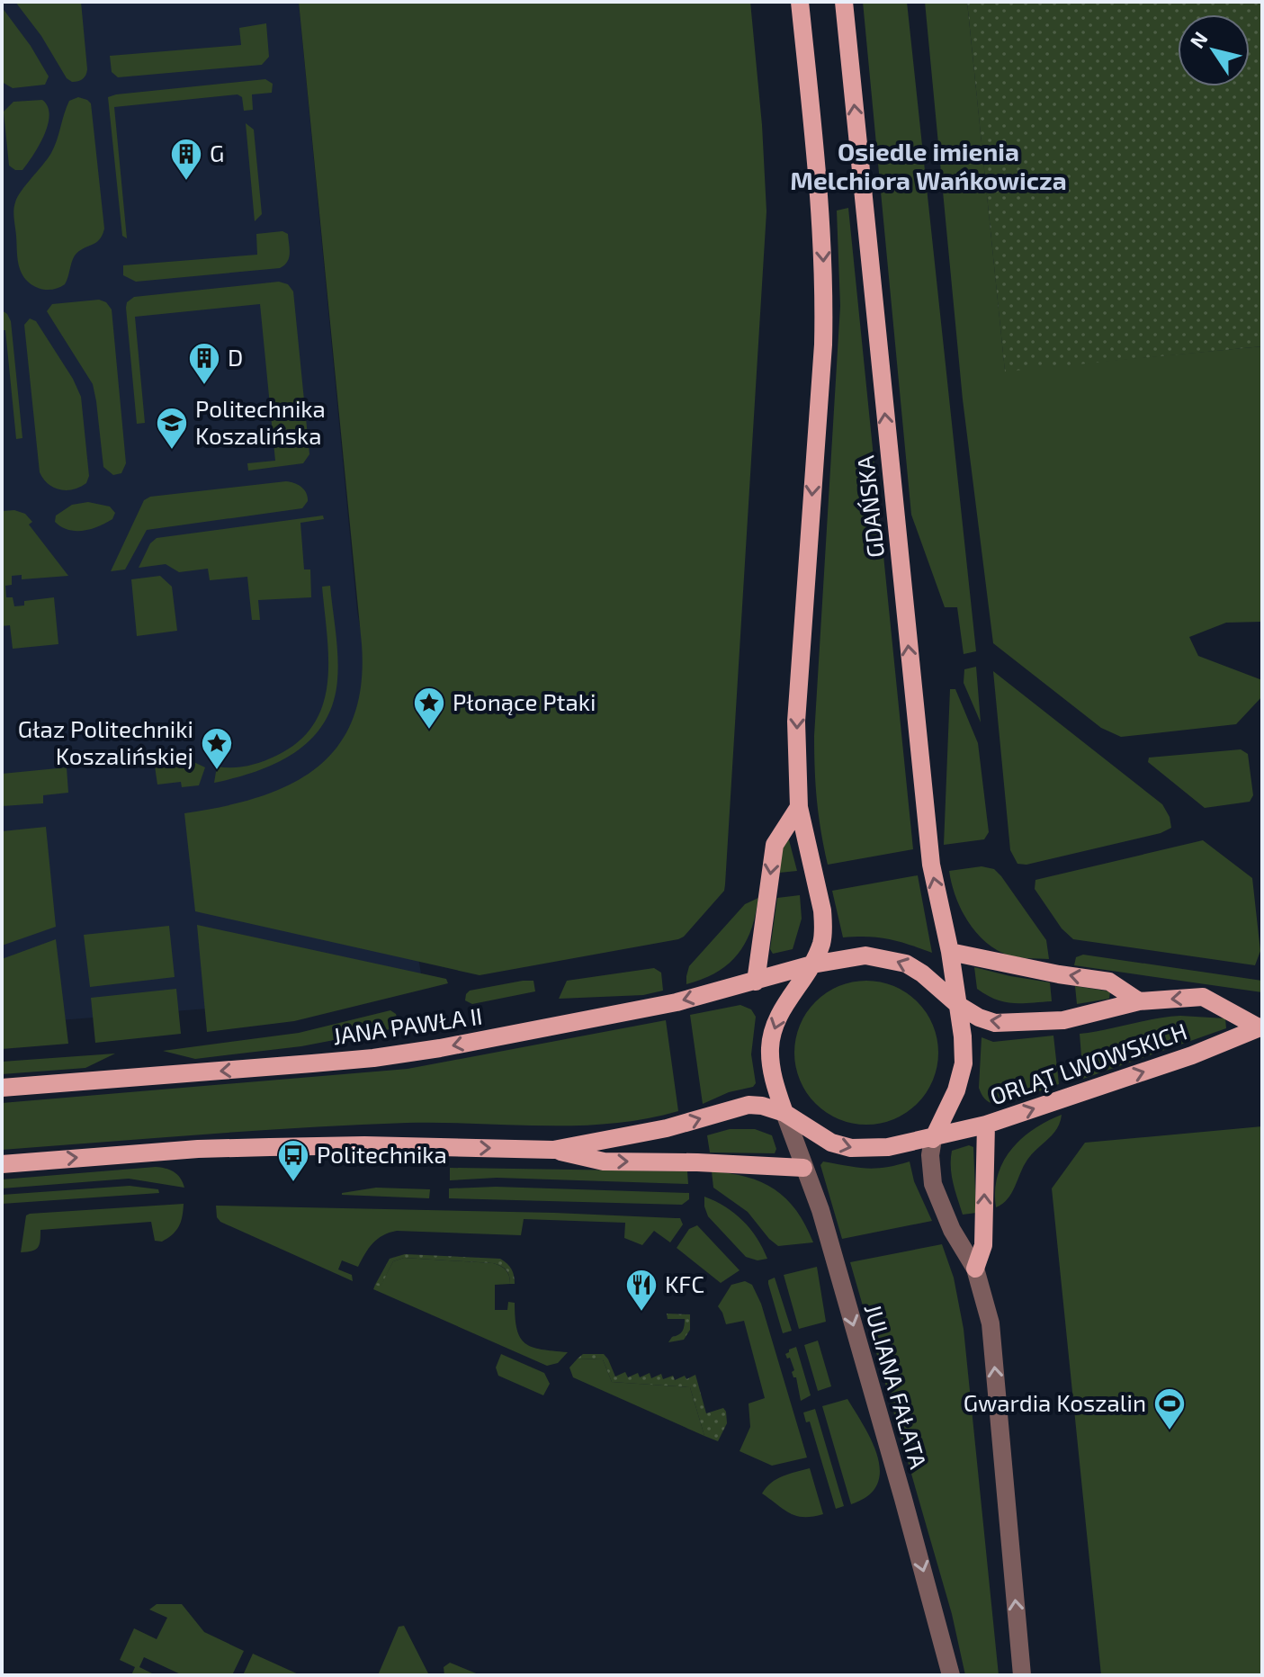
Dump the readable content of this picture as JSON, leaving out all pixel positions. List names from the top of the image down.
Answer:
{
  "streets": {
    "main road": ["GDAŃSKA", "JANA PAWŁA II", "ORLĄT LWOWSKICH"],
    "street": ["JULIANA FAŁATA"]
  },
  "crossings": [
    ["GDAŃSKA", "JANA PAWŁA II"],
    ["GDAŃSKA", "ORLĄT LWOWSKICH"],
    ["GDAŃSKA", "JULIANA FAŁATA"],
    ["JANA PAWŁA II", "ORLĄT LWOWSKICH"],
    ["JANA PAWŁA II", "JULIANA FAŁATA"],
    ["ORLĄT LWOWSKICH", "JULIANA FAŁATA"]
  ],
  "districts": ["Osiedle imienia Melchiora Wańkowicza"],
  "places": {
    "building": ["G", "D"],
    "school or university": ["Politechnika Koszalińska"],
    "place": ["Płonące Ptaki", "Głaz Politechniki Koszalińskiej"],
    "bus stop": ["Politechnika"],
    "restaurant": ["KFC"],
    "sports": ["Gwardia Koszalin"]
  },
  "north": "top left"
}
